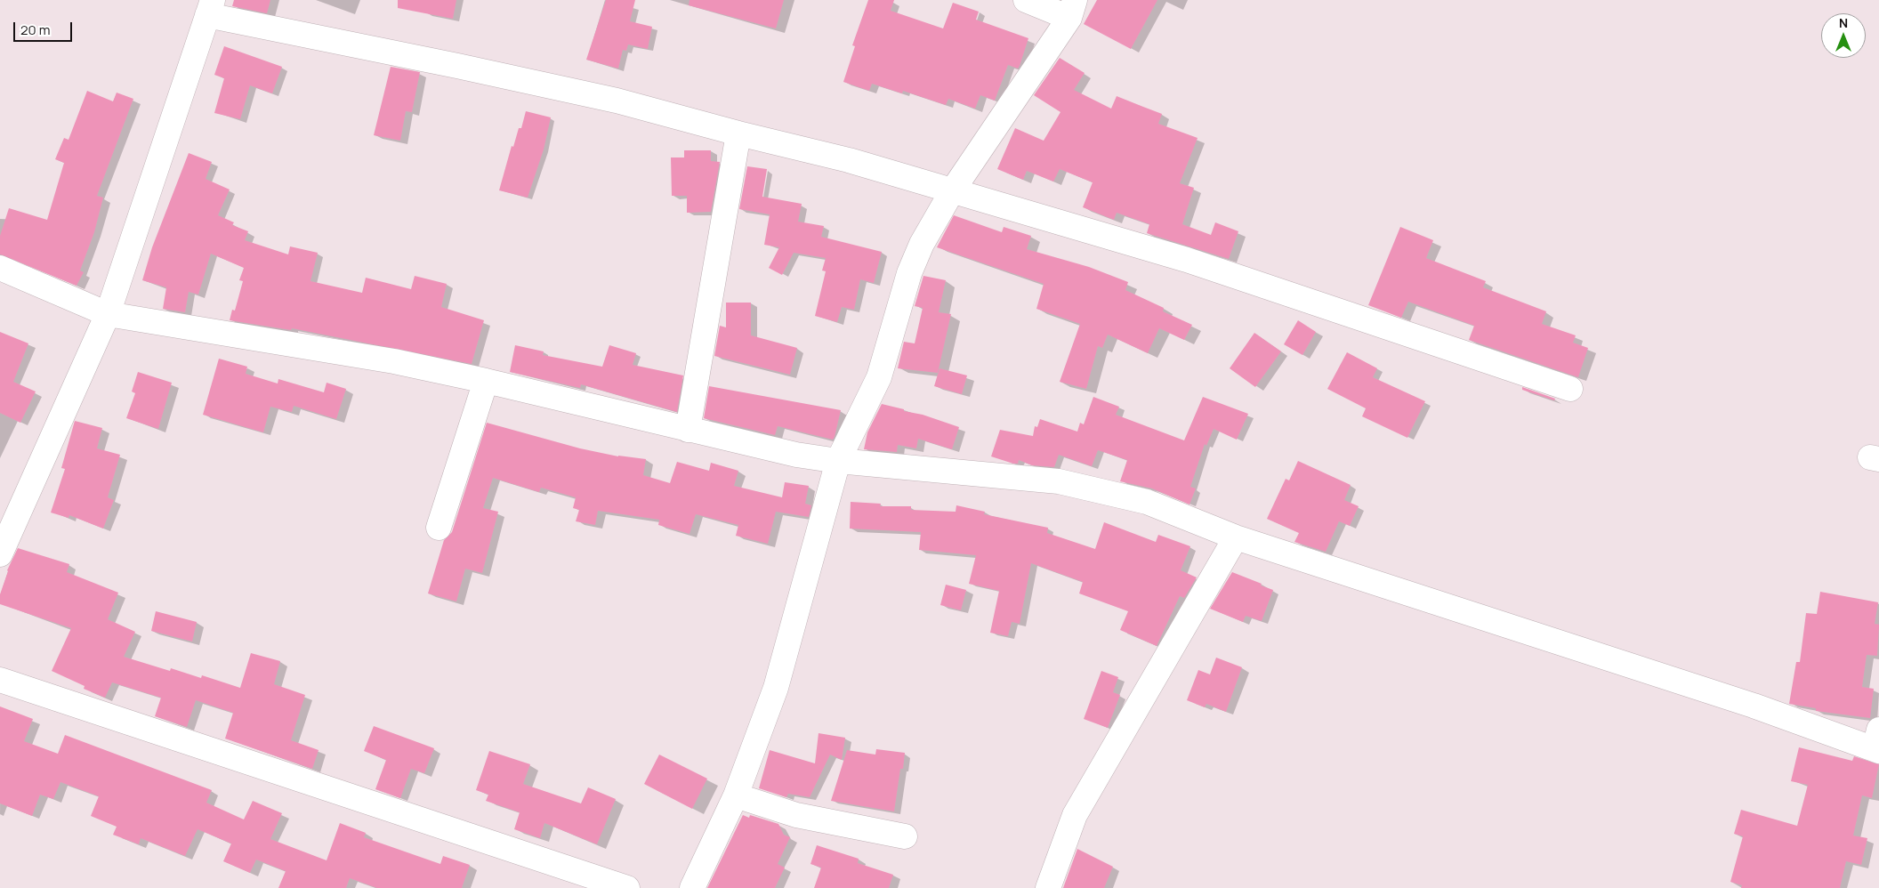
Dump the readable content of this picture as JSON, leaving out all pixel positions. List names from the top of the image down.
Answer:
{
  "scale_bar": "20 m",
  "north": "top"
}
